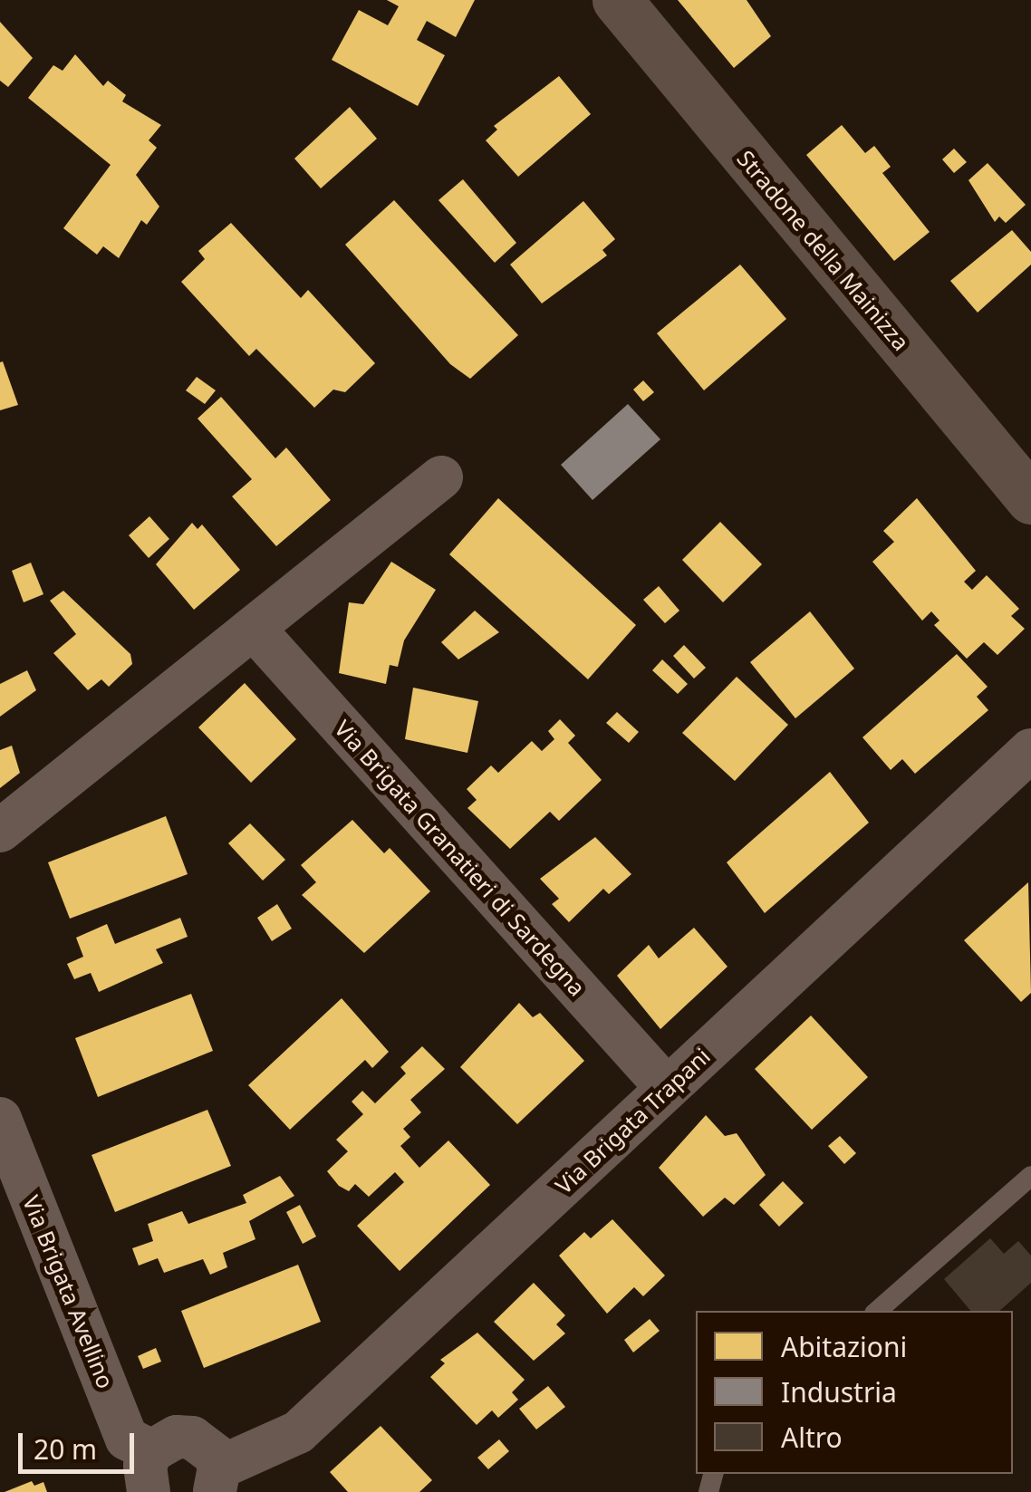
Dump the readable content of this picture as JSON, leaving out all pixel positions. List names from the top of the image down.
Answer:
{
  "streets": {
    "main road": ["Stradone della Mainizza"],
    "street": ["Via Brigata Granatieri di Sardegna", "Via Brigata Trapani", "Via Brigata Avellino"]
  },
  "crossings": [
    ["Via Brigata Granatieri di Sardegna", "Via Brigata Trapani"],
    ["Via Brigata Trapani", "Via Brigata Avellino"]
  ],
  "legend": ["Abitazioni", "Industria", "Altro"],
  "scale_bar": "20 m"
}
